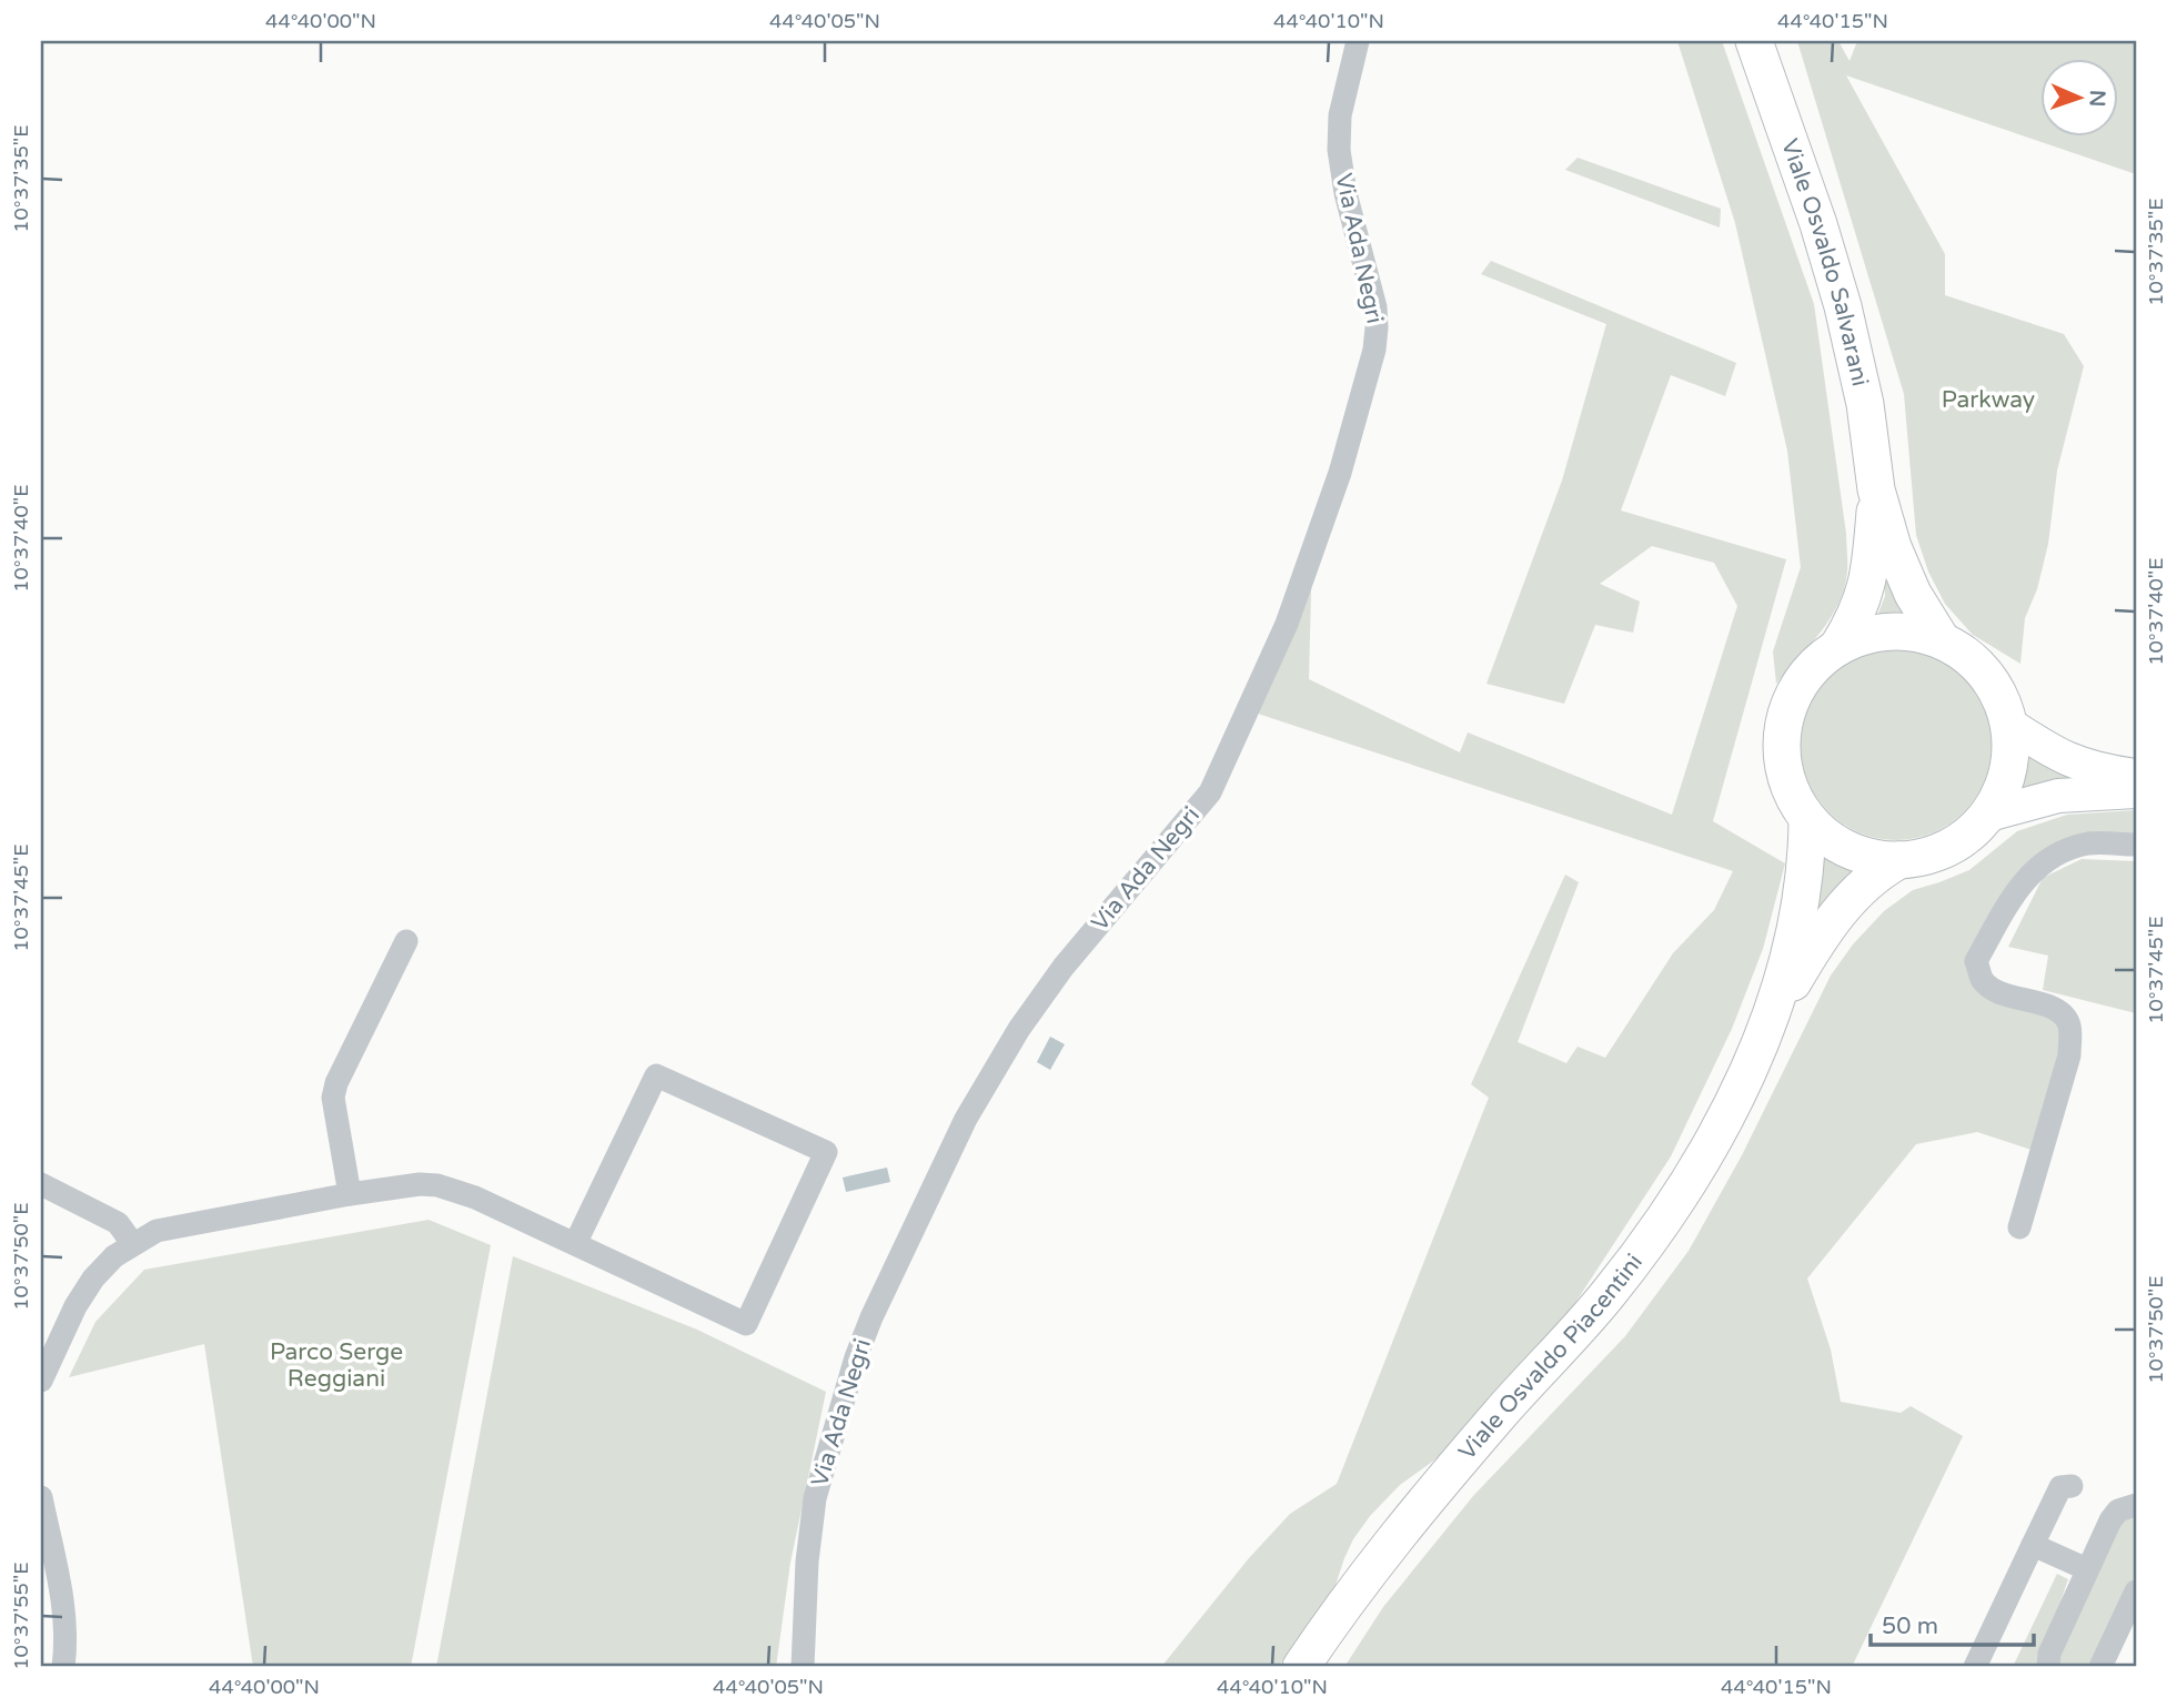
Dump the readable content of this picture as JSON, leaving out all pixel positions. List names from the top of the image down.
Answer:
{
  "streets": {
    "main road": ["Viale Osvaldo Salvarani", "Viale Osvaldo Piacentini"],
    "street": ["Via Ada Negri"]
  },
  "crossings": [
    ["Viale Osvaldo Salvarani", "Viale Osvaldo Piacentini"]
  ],
  "parks": ["Parkway", "Parco Serge Reggiani"],
  "scale_bar": "50 m",
  "north": "right",
  "coordinates": [
    "44°40'00\"N",
    "44°40'05\"N",
    "44°40'10\"N",
    "44°40'15\"N",
    "10°37'35\"E",
    "10°37'40\"E",
    "10°37'45\"E",
    "10°37'50\"E",
    "10°37'55\"E"
  ]
}
